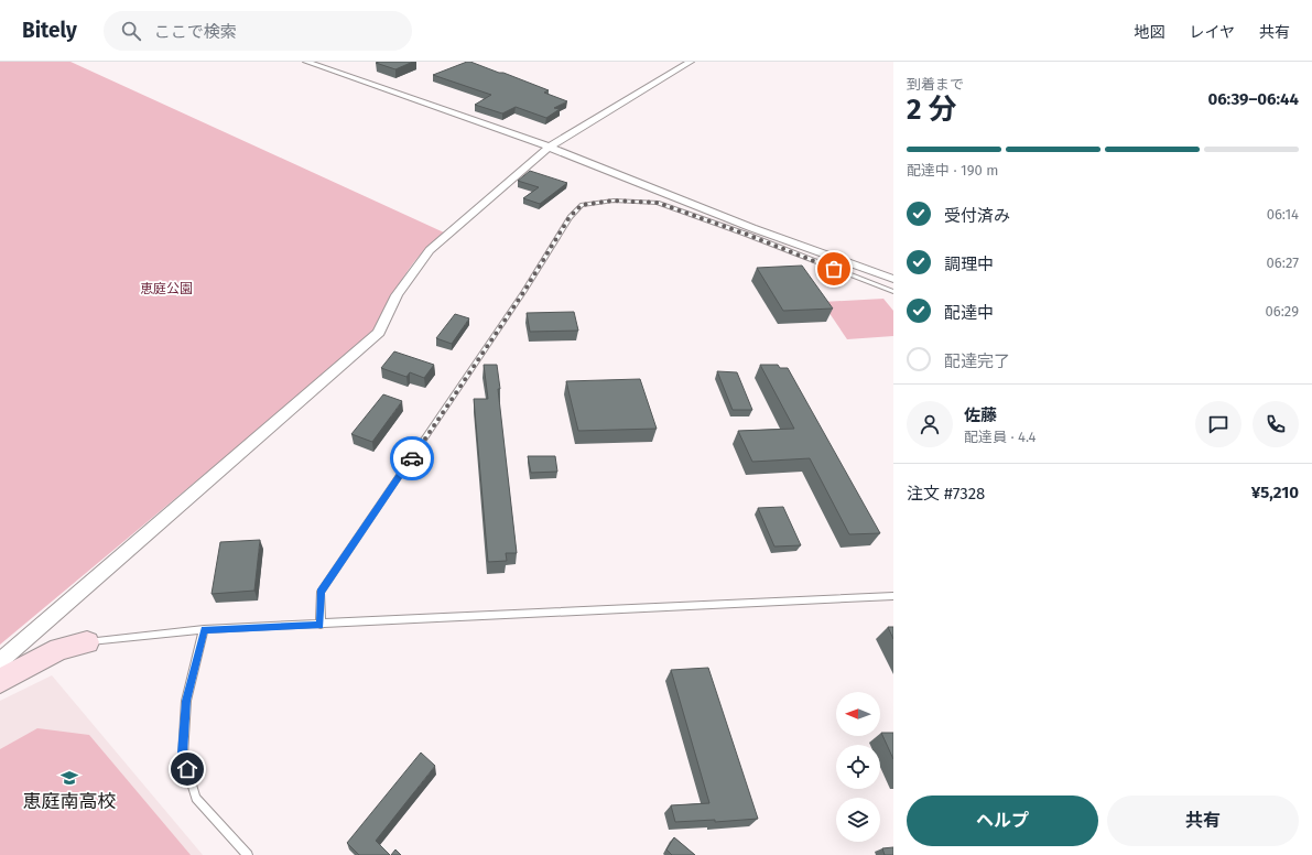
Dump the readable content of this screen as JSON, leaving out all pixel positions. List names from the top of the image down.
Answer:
{
  "parks": ["恵庭公園"],
  "places": {
    "school or university": ["恵庭南高校"]
  },
  "north": "left",
  "page": {
    "header": "Bitely",
    "search": "ここで検索",
    "nav": ["地図", "レイヤ", "共有"],
    "heading": ["2 分", "到着まで", "06:39–06:44"],
    "panel": [
      "佐藤",
      "配達員 · 4.4",
      "注文 #7328",
      "¥5,210"
    ],
    "bar": "配達中 · 190 m",
    "list": [
      ["受付済み", "06:14"],
      ["調理中", "06:27"],
      ["配達中", "06:29"],
      "配達完了"
    ],
    "buttons": ["ヘルプ", "共有"]
  }
}
